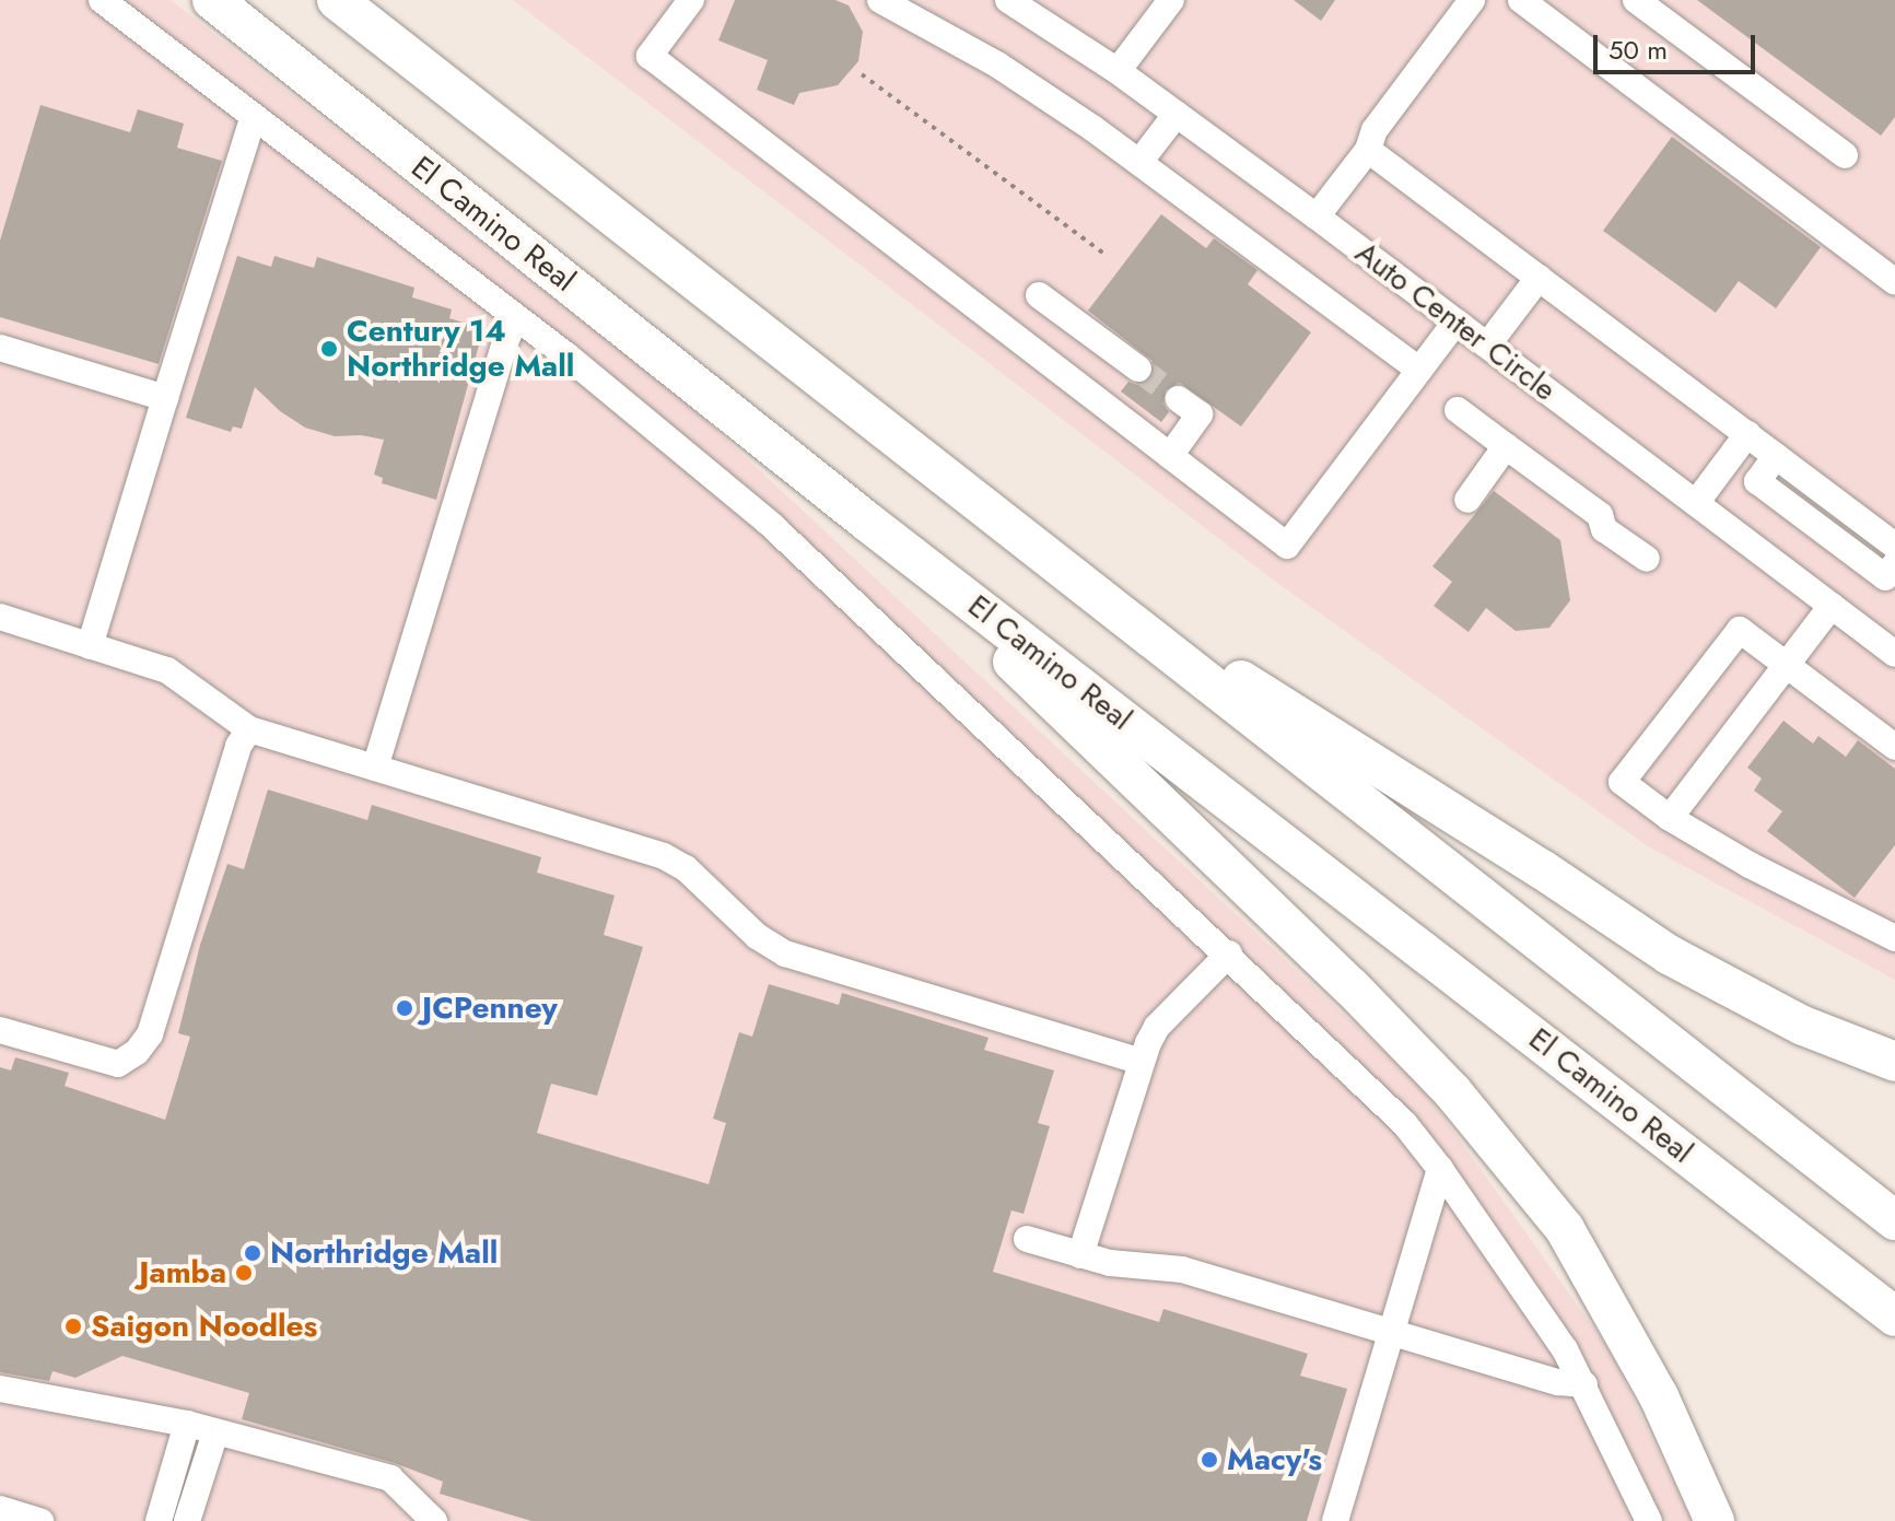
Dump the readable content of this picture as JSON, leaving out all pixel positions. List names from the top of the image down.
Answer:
{
  "streets": {
    "highway": ["El Camino Real"],
    "street": ["Auto Center Circle"]
  },
  "places": [
    "Century 14 Northridge Mall",
    "JCPenney",
    "Northridge Mall",
    "Jamba",
    "Saigon Noodles",
    "Macy's"
  ],
  "scale_bar": "50 m"
}
